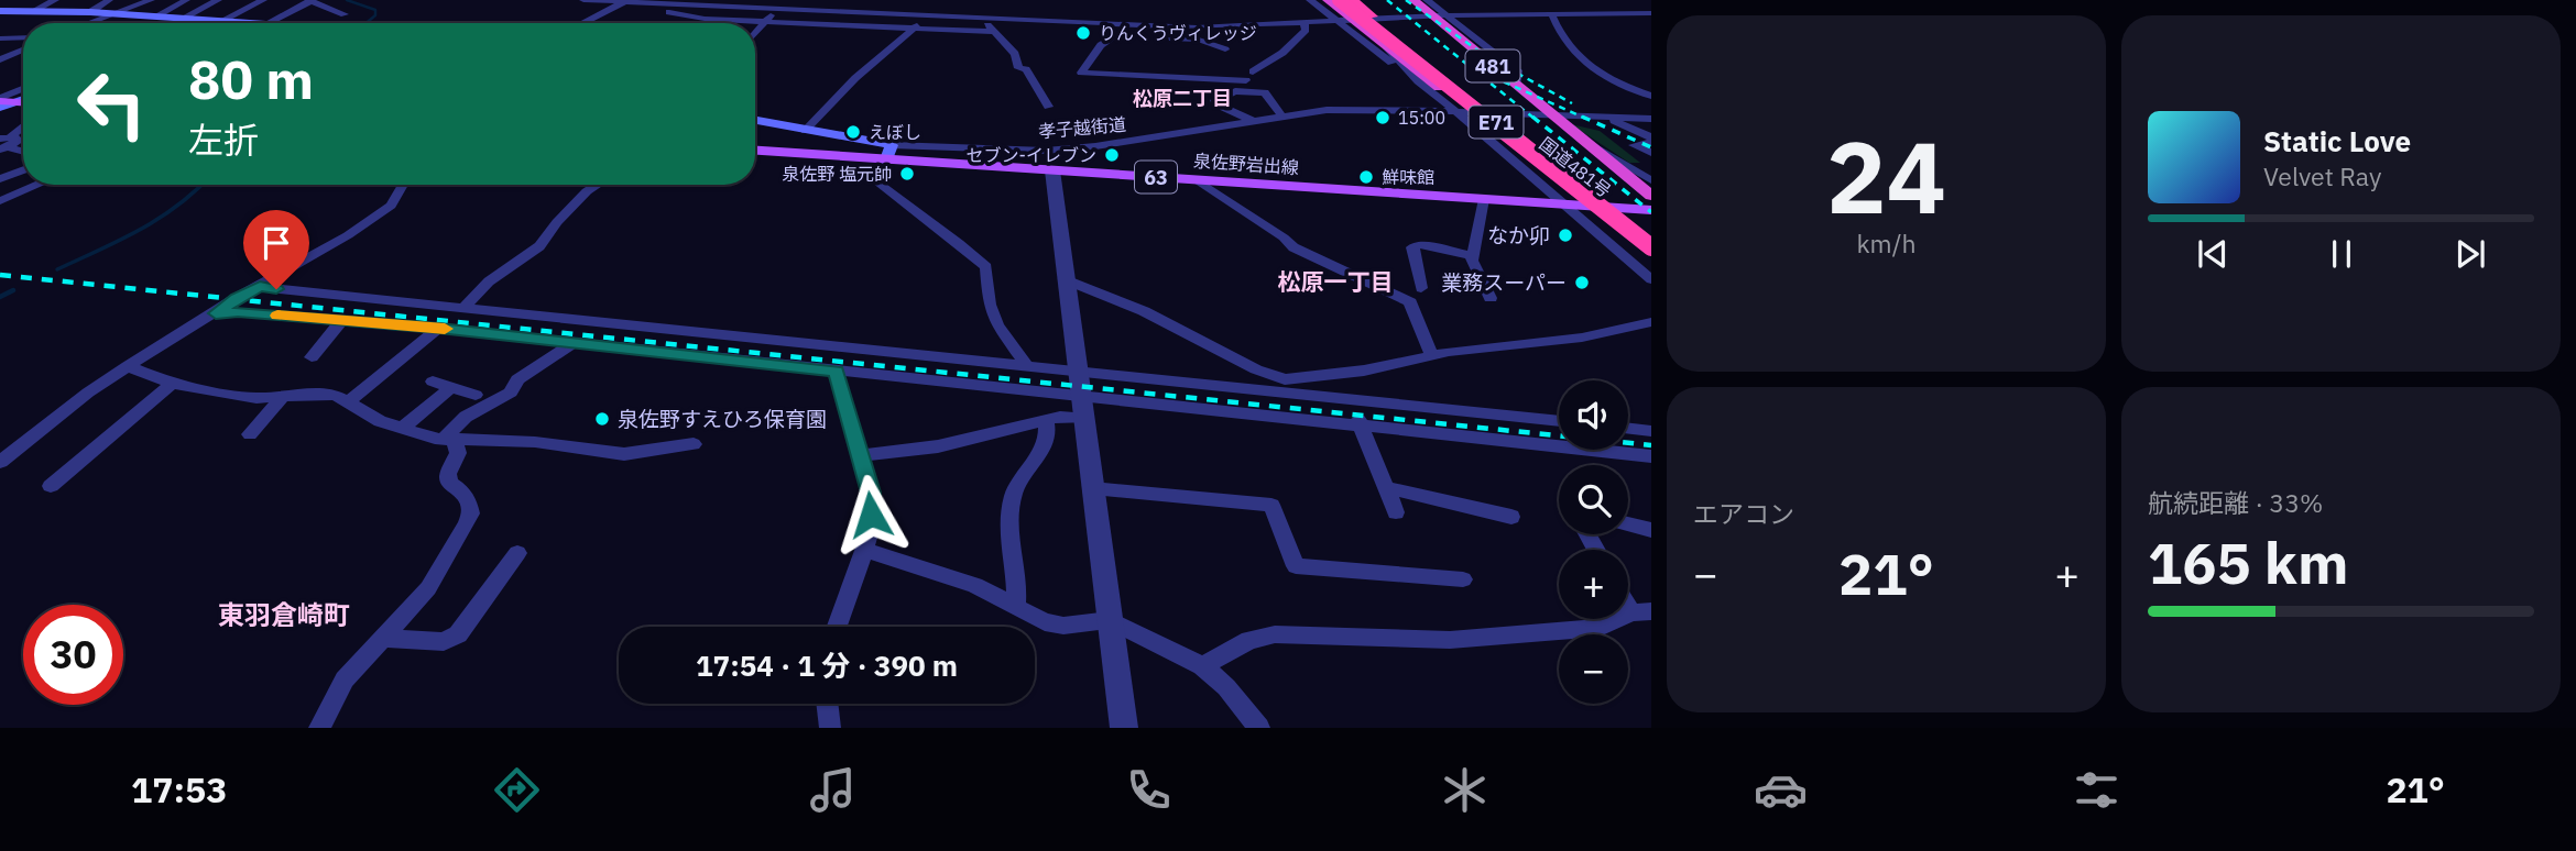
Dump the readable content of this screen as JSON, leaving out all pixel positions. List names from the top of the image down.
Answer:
{
  "streets": {
    "highway": ["481", "E71", "国道481号"],
    "main road": ["泉佐野岩出線", "63"],
    "street": ["孝子越街道"]
  },
  "crossings": [
    ["E71", "国道481号"],
    ["孝子越街道", "泉佐野岩出線"],
    ["孝子越街道", "国道481号"],
    ["泉佐野岩出線", "国道481号"]
  ],
  "districts": ["松原二丁目", "松原一丁目", "東羽倉崎町"],
  "places": [
    "りんくうヴィレッジ",
    "15:00",
    "えぼし",
    "セブン-イレブン",
    "泉佐野 塩元帥",
    "鮮味館",
    "なか卯",
    "業務スーパー",
    "泉佐野すえひろ保育園"
  ],
  "page": {
    "tile": [
      ["24", "km/h"],
      "エアコン",
      ["航続距離 · 33%", "165 km"]
    ],
    "turn": ["80 m", "左折"],
    "song": ["Static Love", "Velvet Ray"],
    "map_buttons": ["+", "−"],
    "heat": ["−", "21°", "+"],
    "limit": "30",
    "trip": "17:54 · 1 分 · 390 m",
    "tabs": ["17:53", "21°"]
  }
}
